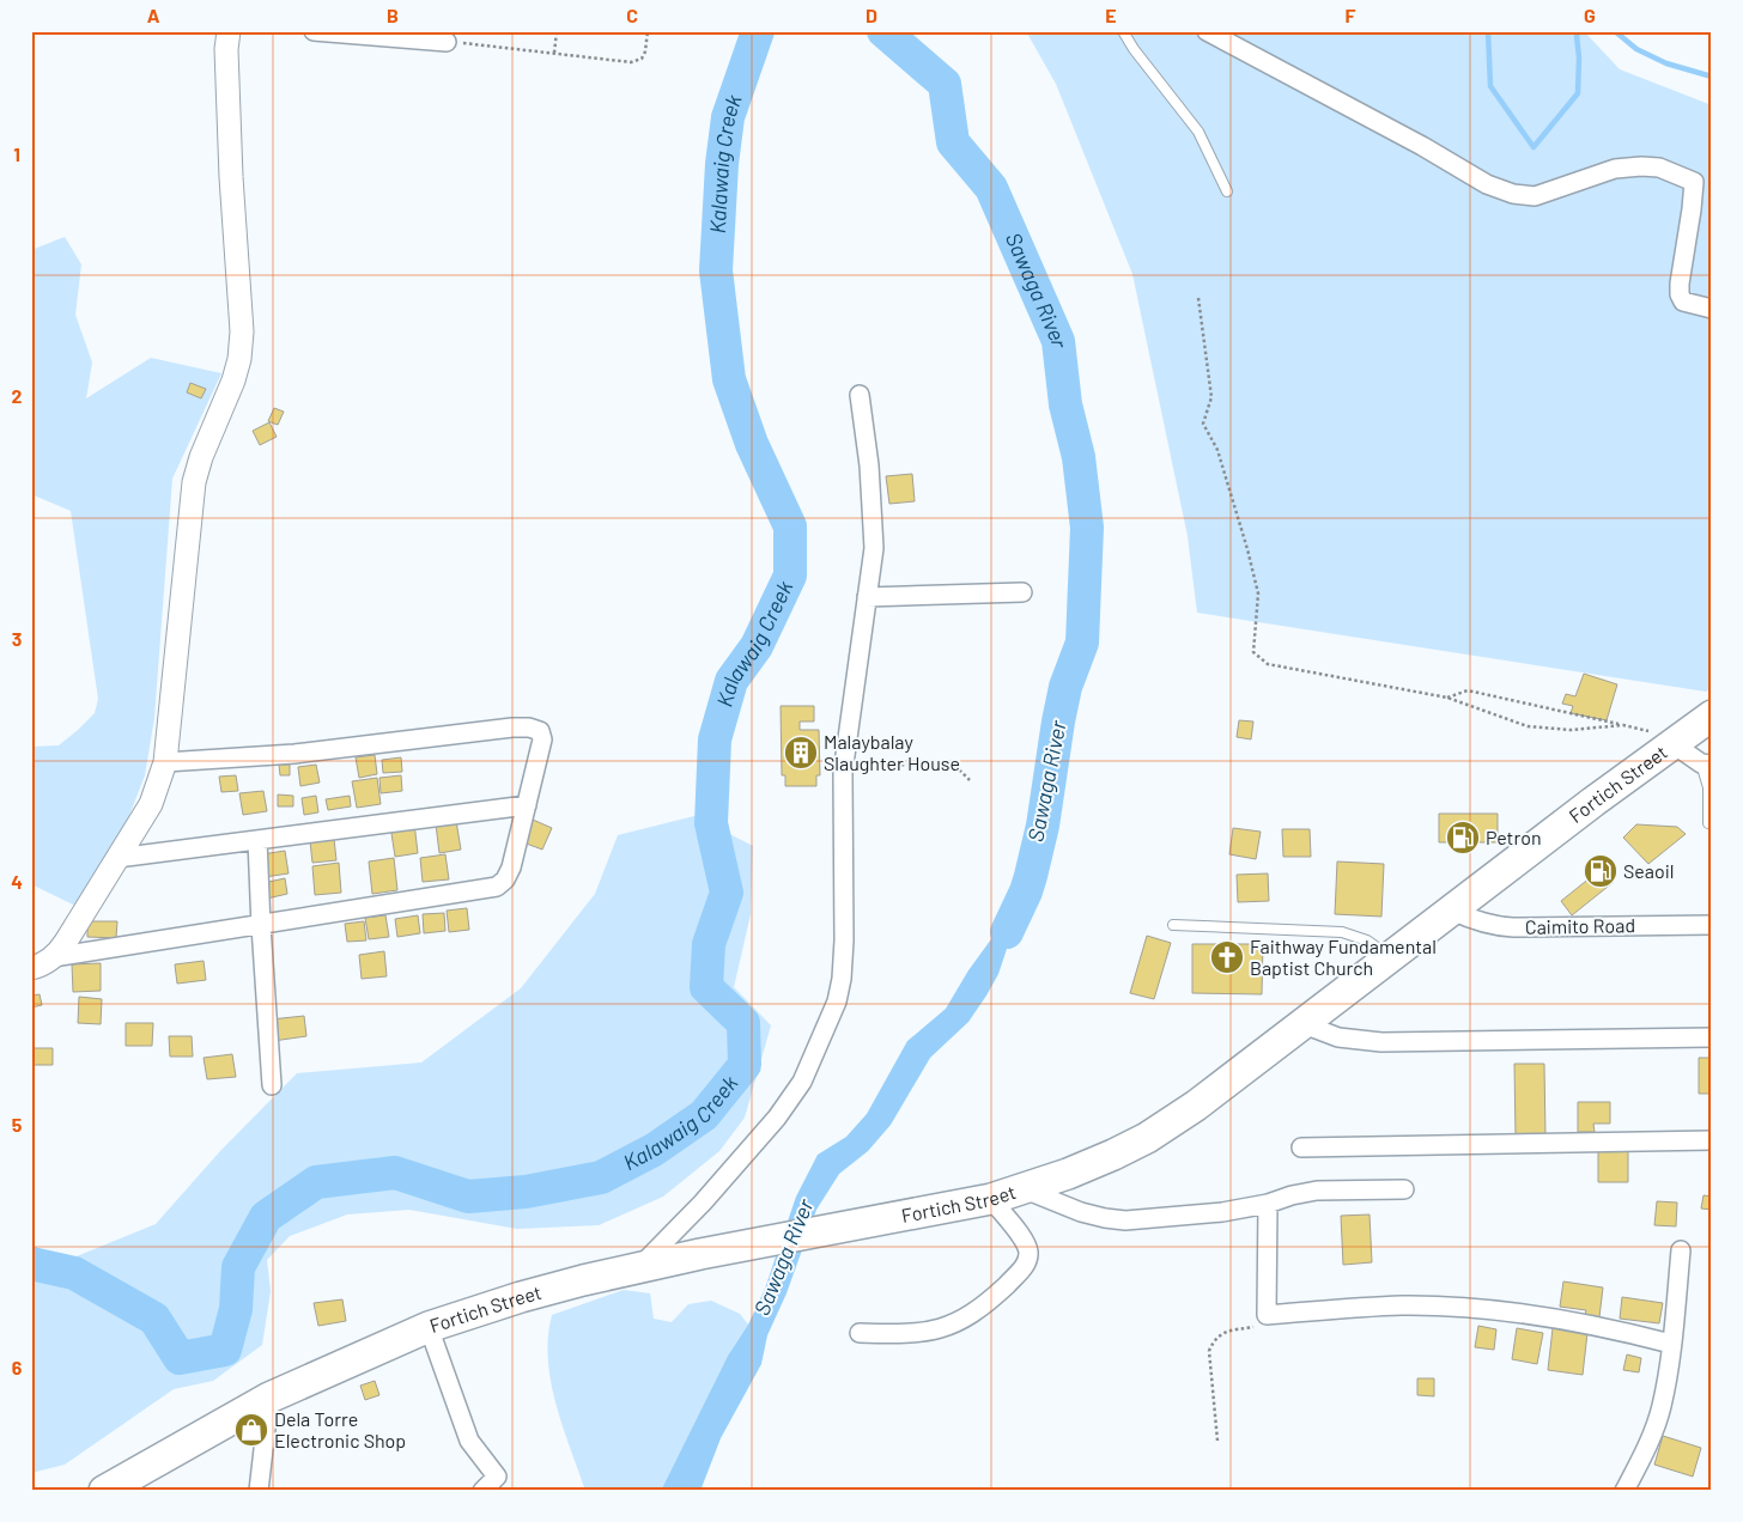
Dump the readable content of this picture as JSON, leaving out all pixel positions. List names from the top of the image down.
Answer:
{
  "streets": {
    "highway": ["Fortich Street"],
    "street": ["Caimito Road"]
  },
  "crossings": [
    ["Fortich Street", "Caimito Road"]
  ],
  "water": ["Kalawaig Creek", "Sawaga River"],
  "places": {
    "building": ["Malaybalay Slaughter House"],
    "fuel station": ["Petron", "Seaoil"],
    "church": ["Faithway Fundamental Baptist Church"],
    "shop": ["Dela Torre Electronic Shop"]
  },
  "grid": {
    "columns": [
      "A",
      "B",
      "C",
      "D",
      "E",
      "F",
      "G"
    ],
    "rows": [
      "1",
      "2",
      "3",
      "4",
      "5",
      "6"
    ]
  }
}
